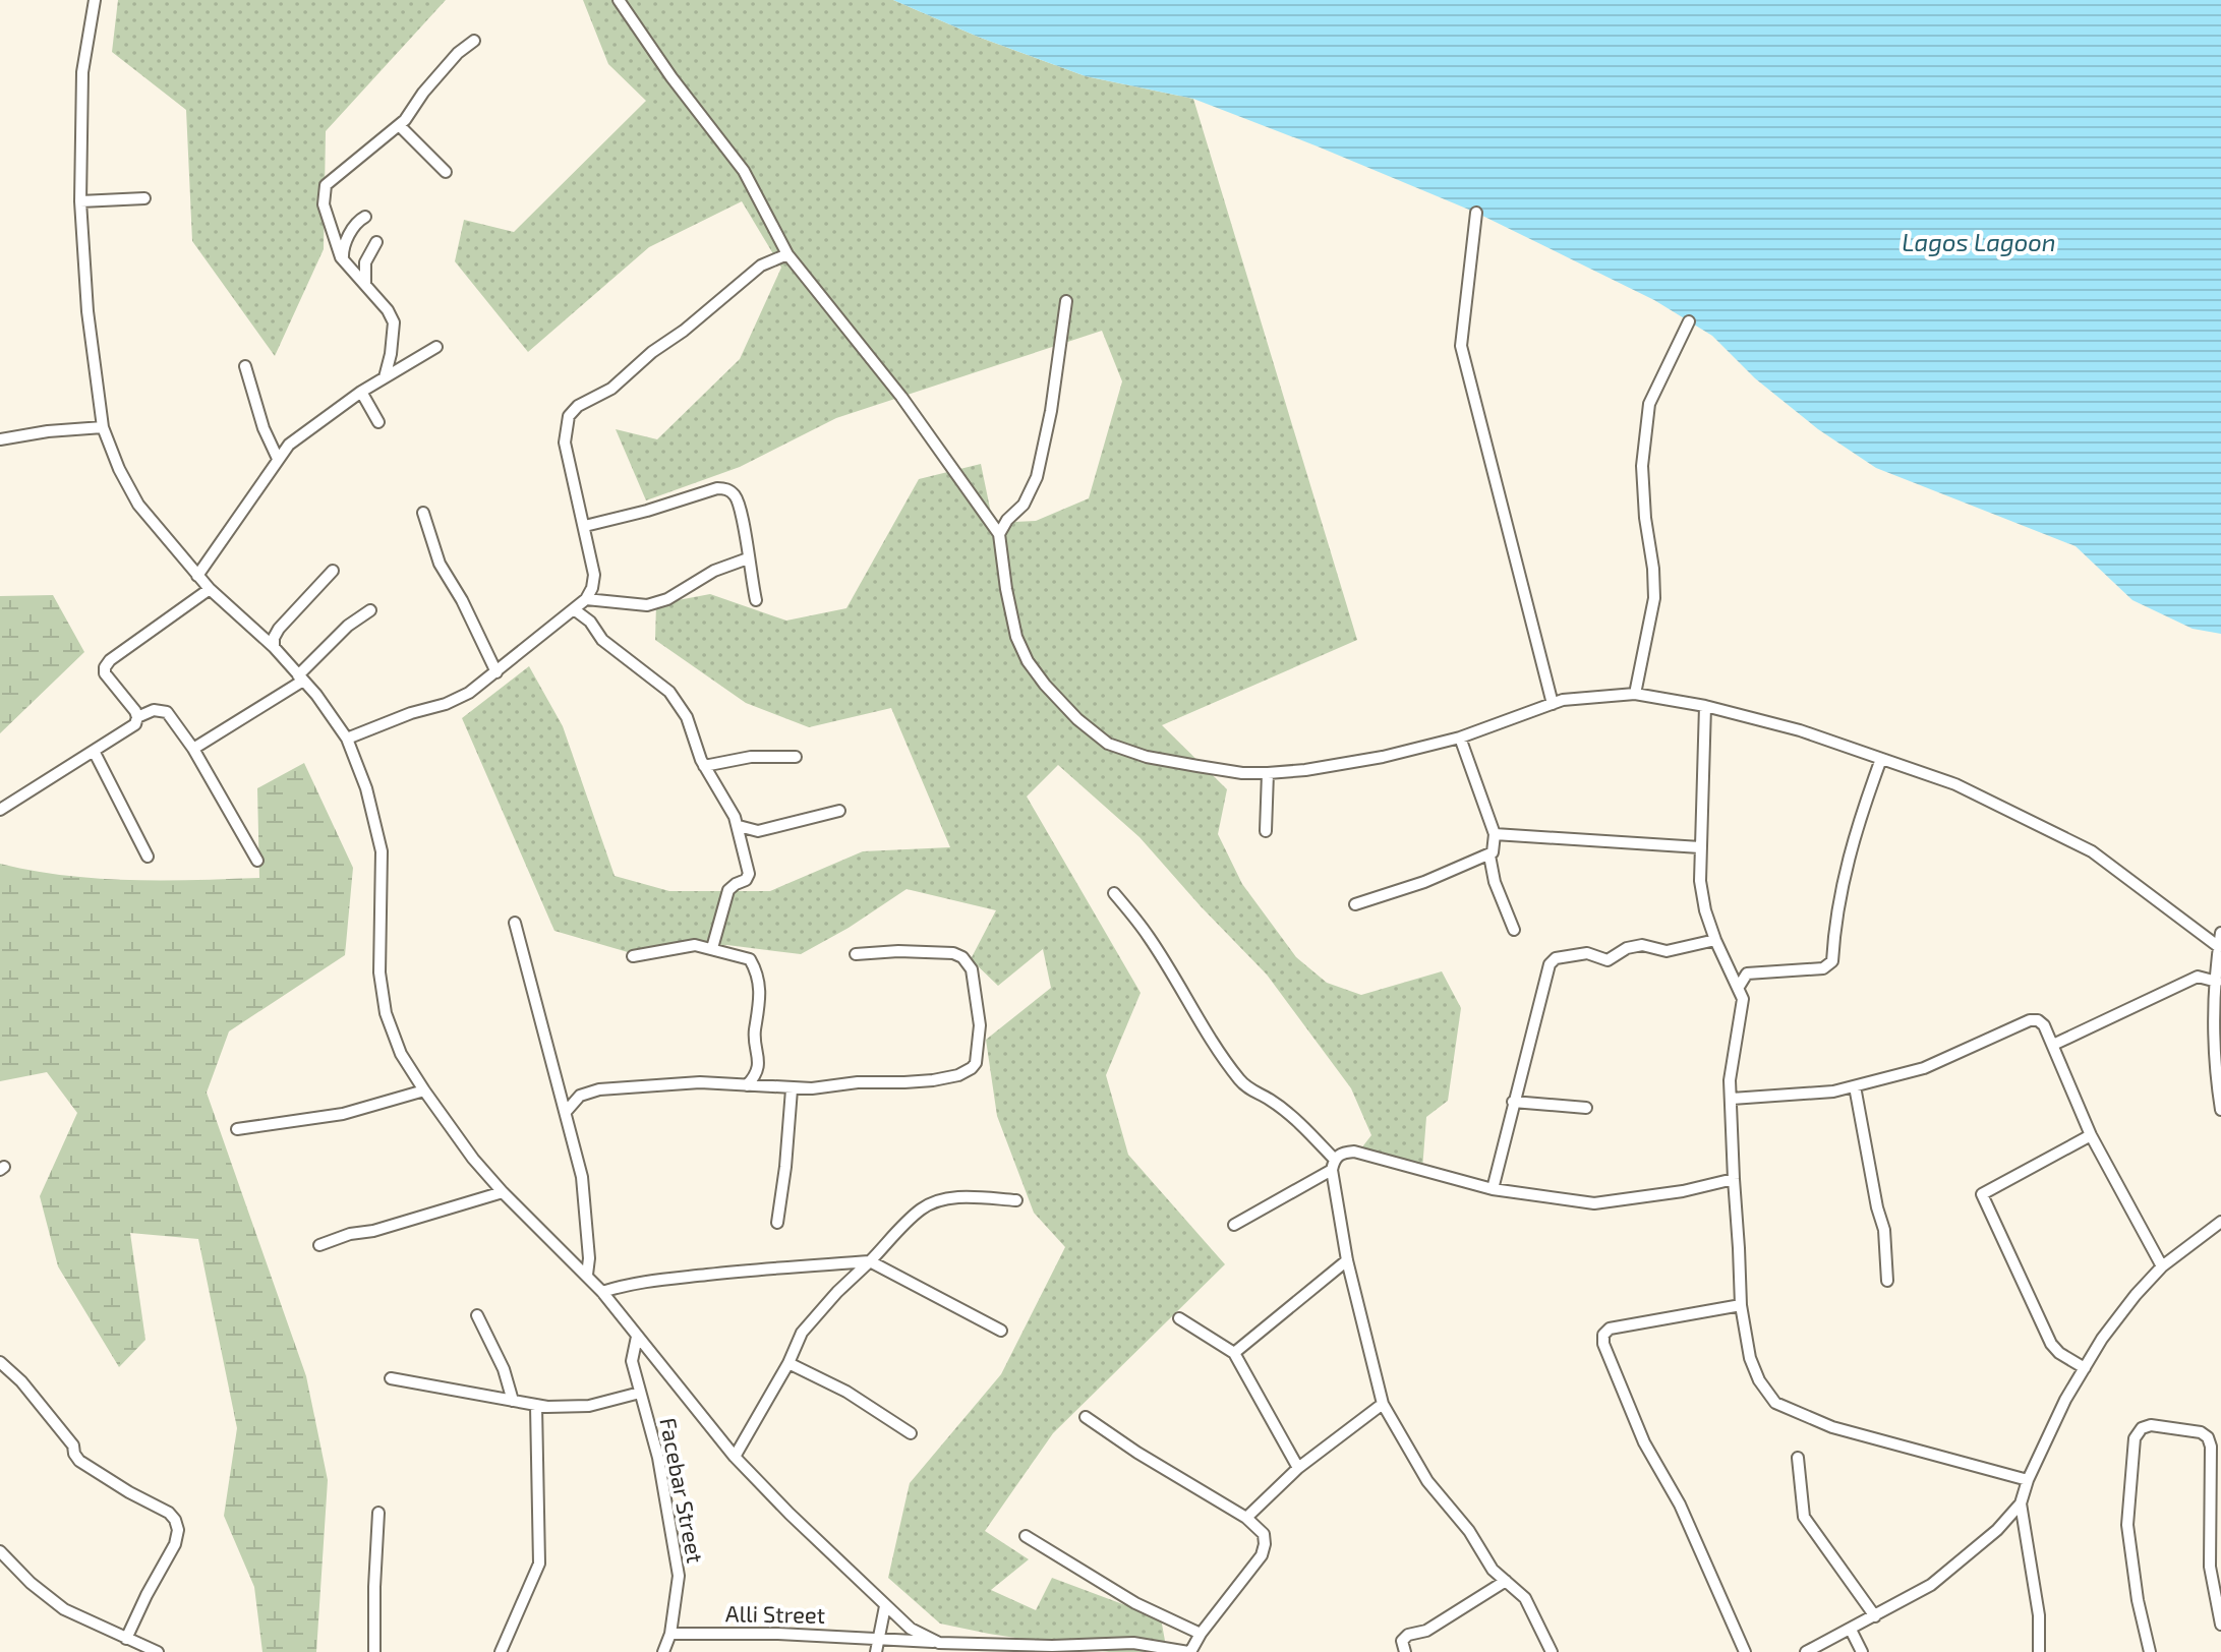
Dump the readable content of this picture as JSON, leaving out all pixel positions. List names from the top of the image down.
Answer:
{
  "streets": {
    "street": ["Facebar Street", "Alli Street"]
  },
  "crossings": [
    ["Facebar Street", "Alli Street"]
  ],
  "water": ["Lagos Lagoon"]
}
